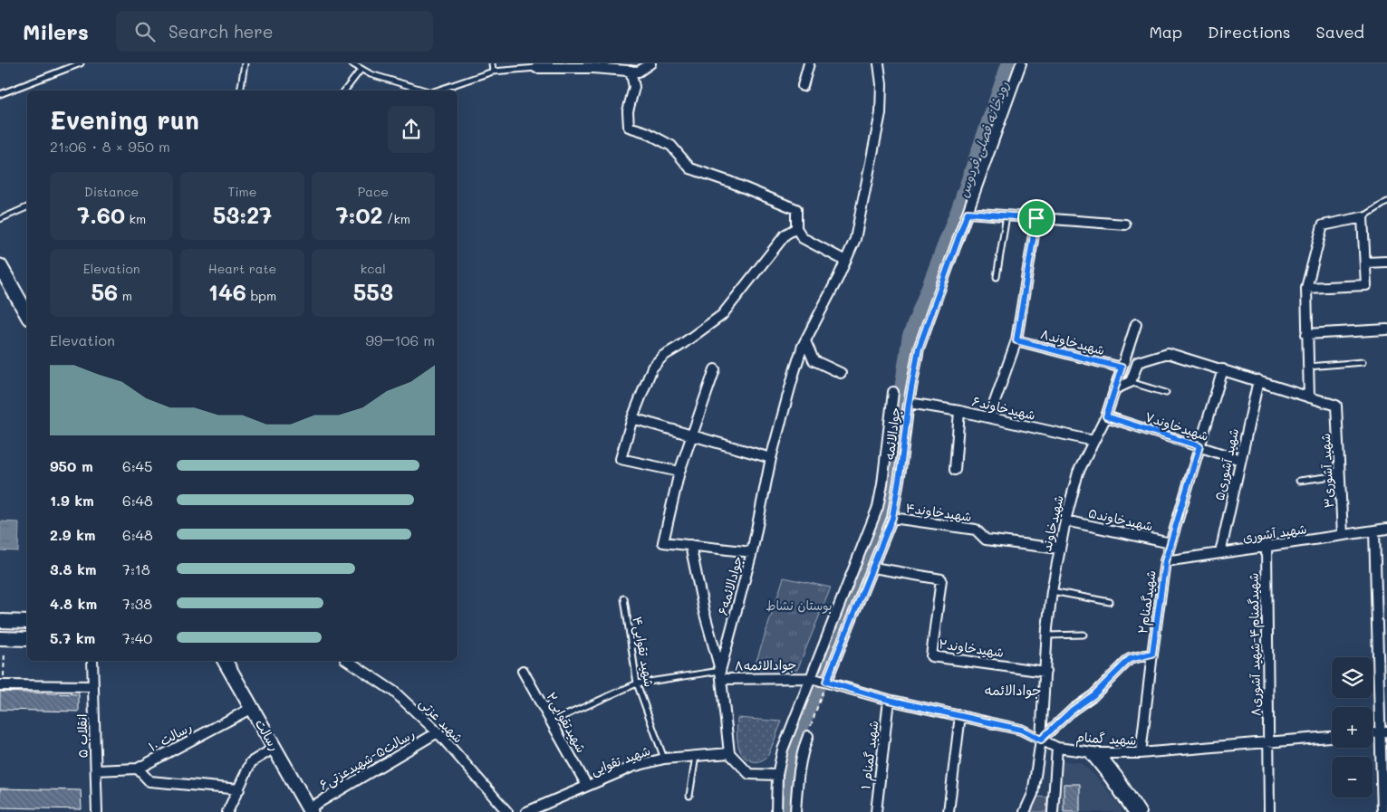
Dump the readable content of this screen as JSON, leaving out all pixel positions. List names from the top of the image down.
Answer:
{
  "streets": {
    "main road": ["رسالت"],
    "street": [
      "شهیدخاوند۸",
      "شهیدخاوند۶",
      "شهیدخاوند۷",
      "جوادالائمه",
      "شهید آشوری۵",
      "شهید آشوری۳",
      "شهیدخاوند۴",
      "شهیدخاوند۵",
      "شهیدخاوند",
      "شهید آشوری",
      "جوادالائمه۶",
      "شهیدگمنام۲",
      "شهیدگمنام۴-شهید آشوری۸",
      "شهیدخاوند۲",
      "جوادالائمه۸",
      "شهید عزتی",
      "شهیدتقوایی۲",
      "انقلاب ۵",
      "رسالت ۱۰",
      "شهید گمنام",
      "شهید گمنام ۱",
      "رسالت۵-شهیدعزتی۶",
      "شهید تقوایی"
    ],
    "lane": ["شهید تقوایی۴"]
  },
  "crossings": [
    ["شهیدخاوند۸", "شهیدخاوند"],
    ["شهیدخاوند۶", "جوادالائمه"],
    ["شهیدخاوند۶", "شهیدخاوند"],
    ["شهیدخاوند۷", "شهید آشوری۵"],
    ["شهیدخاوند۷", "شهیدخاوند"],
    ["شهیدخاوند۷", "شهیدگمنام۲"],
    ["جوادالائمه", "شهیدخاوند۴"],
    ["جوادالائمه", "شهیدخاوند۲"],
    ["جوادالائمه", "جوادالائمه۸"],
    ["جوادالائمه", "شهید گمنام"],
    ["شهید آشوری۵", "شهید آشوری"],
    ["شهید آشوری۳", "شهید آشوری"],
    ["شهیدخاوند۴", "شهیدخاوند"],
    ["شهیدخاوند۵", "شهیدخاوند"],
    ["شهیدخاوند۵", "شهیدگمنام۲"],
    ["شهیدخاوند", "شهیدخاوند۲"],
    ["شهیدخاوند", "شهید گمنام"],
    ["شهید آشوری", "شهیدگمنام۲"],
    ["شهید آشوری", "شهیدگمنام۴-شهید آشوری۸"],
    ["جوادالائمه۶", "جوادالائمه۸"],
    ["جوادالائمه۶", "شهید تقوایی"],
    ["شهیدگمنام۲", "شهید گمنام"],
    ["شهیدگمنام۴-شهید آشوری۸", "شهید گمنام"],
    ["شهید تقوایی۴", "شهید تقوایی"],
    ["جوادالائمه۸", "شهید گمنام"],
    ["شهید عزتی", "رسالت۵-شهیدعزتی۶"],
    ["شهیدتقوایی۲", "شهید تقوایی"],
    ["رسالت", "رسالت ۱۰"],
    ["رسالت", "رسالت۵-شهیدعزتی۶"],
    ["انقلاب ۵", "رسالت ۱۰"],
    ["شهید گمنام", "شهید گمنام ۱"]
  ],
  "districts": ["جوادالائمه"],
  "water": ["رودخانه فصلی فردوس"],
  "parks": ["بوستان نشاط"],
  "page": {
    "header": "Milers",
    "search": "Search here",
    "nav": ["Map", "Directions", "Saved"],
    "heading": ["Evening run", "21:06 · 8 × 950 m"],
    "stats": [
      ["Distance", "7.60 km"],
      ["Time", "53:27"],
      ["Pace", "7:02 /km"],
      ["Elevation", "56 m"],
      ["Heart rate", "146 bpm"],
      ["kcal", "553"]
    ],
    "chart": ["Elevation", "99–106 m"],
    "list": [
      {
        "name": "950 m",
        "note": "6:45"
      },
      {
        "name": "1.9 km",
        "note": "6:48"
      },
      {
        "name": "2.9 km",
        "note": "6:48"
      },
      {
        "name": "3.8 km",
        "note": "7:18"
      },
      {
        "name": "4.8 km",
        "note": "7:38"
      },
      {
        "name": "5.7 km",
        "note": "7:40"
      }
    ],
    "map_buttons": ["+", "−"]
  }
}
